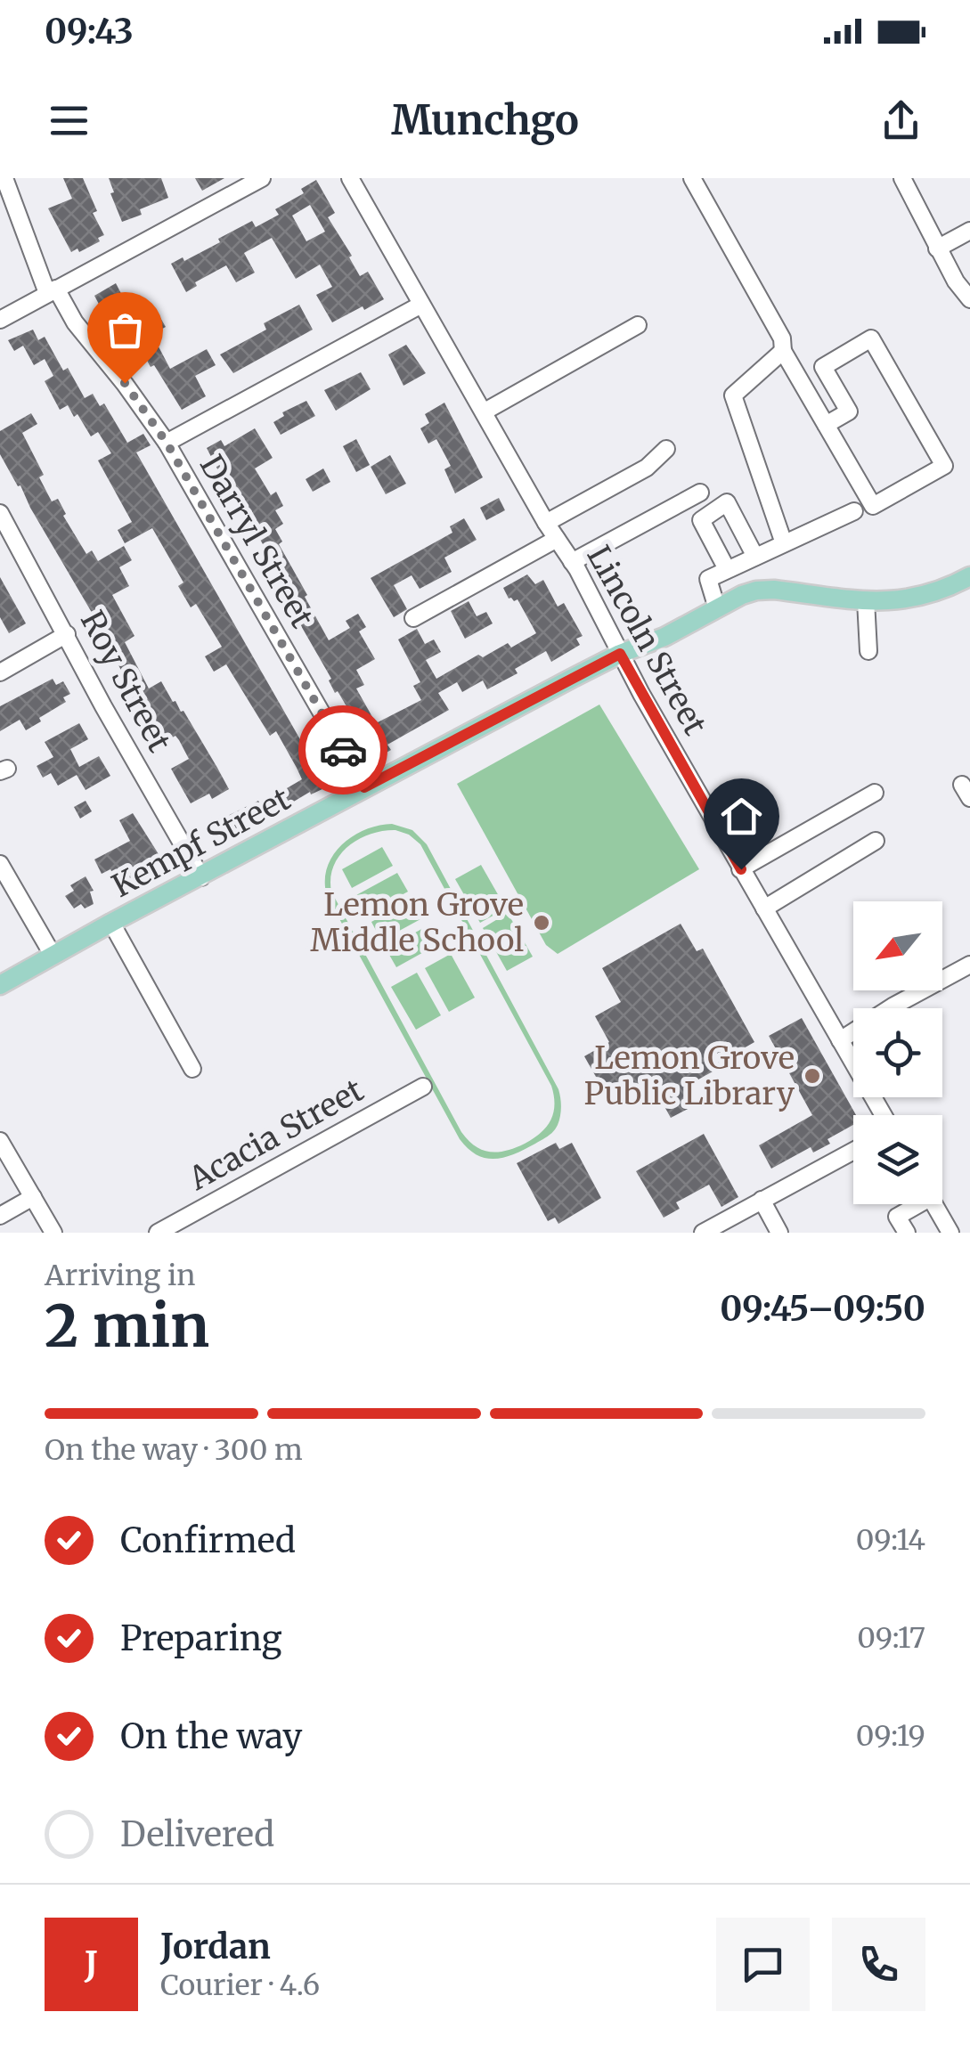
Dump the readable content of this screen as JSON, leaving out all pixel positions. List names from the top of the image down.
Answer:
{
  "streets": {
    "main road": ["Kempf Street"],
    "street": [
      "Darryl Street",
      "Lincoln Street",
      "Roy Street",
      "Acacia Street"
    ]
  },
  "crossings": [
    ["Darryl Street", "Kempf Street"],
    ["Lincoln Street", "Kempf Street"],
    ["Roy Street", "Kempf Street"]
  ],
  "places": ["Lemon Grove Middle School", "Lemon Grove Public Library"],
  "north": "bottom left",
  "page": {
    "status": "09:43",
    "header": "Munchgo",
    "heading": ["2 min", "Arriving in", "09:45–09:50"],
    "panel": ["Jordan", "Courier · 4.6"],
    "bar": "On the way · 300 m",
    "list": [
      ["Confirmed", "09:14"],
      ["Preparing", "09:17"],
      ["On the way", "09:19"],
      "Delivered"
    ],
    "round": "J"
  }
}
